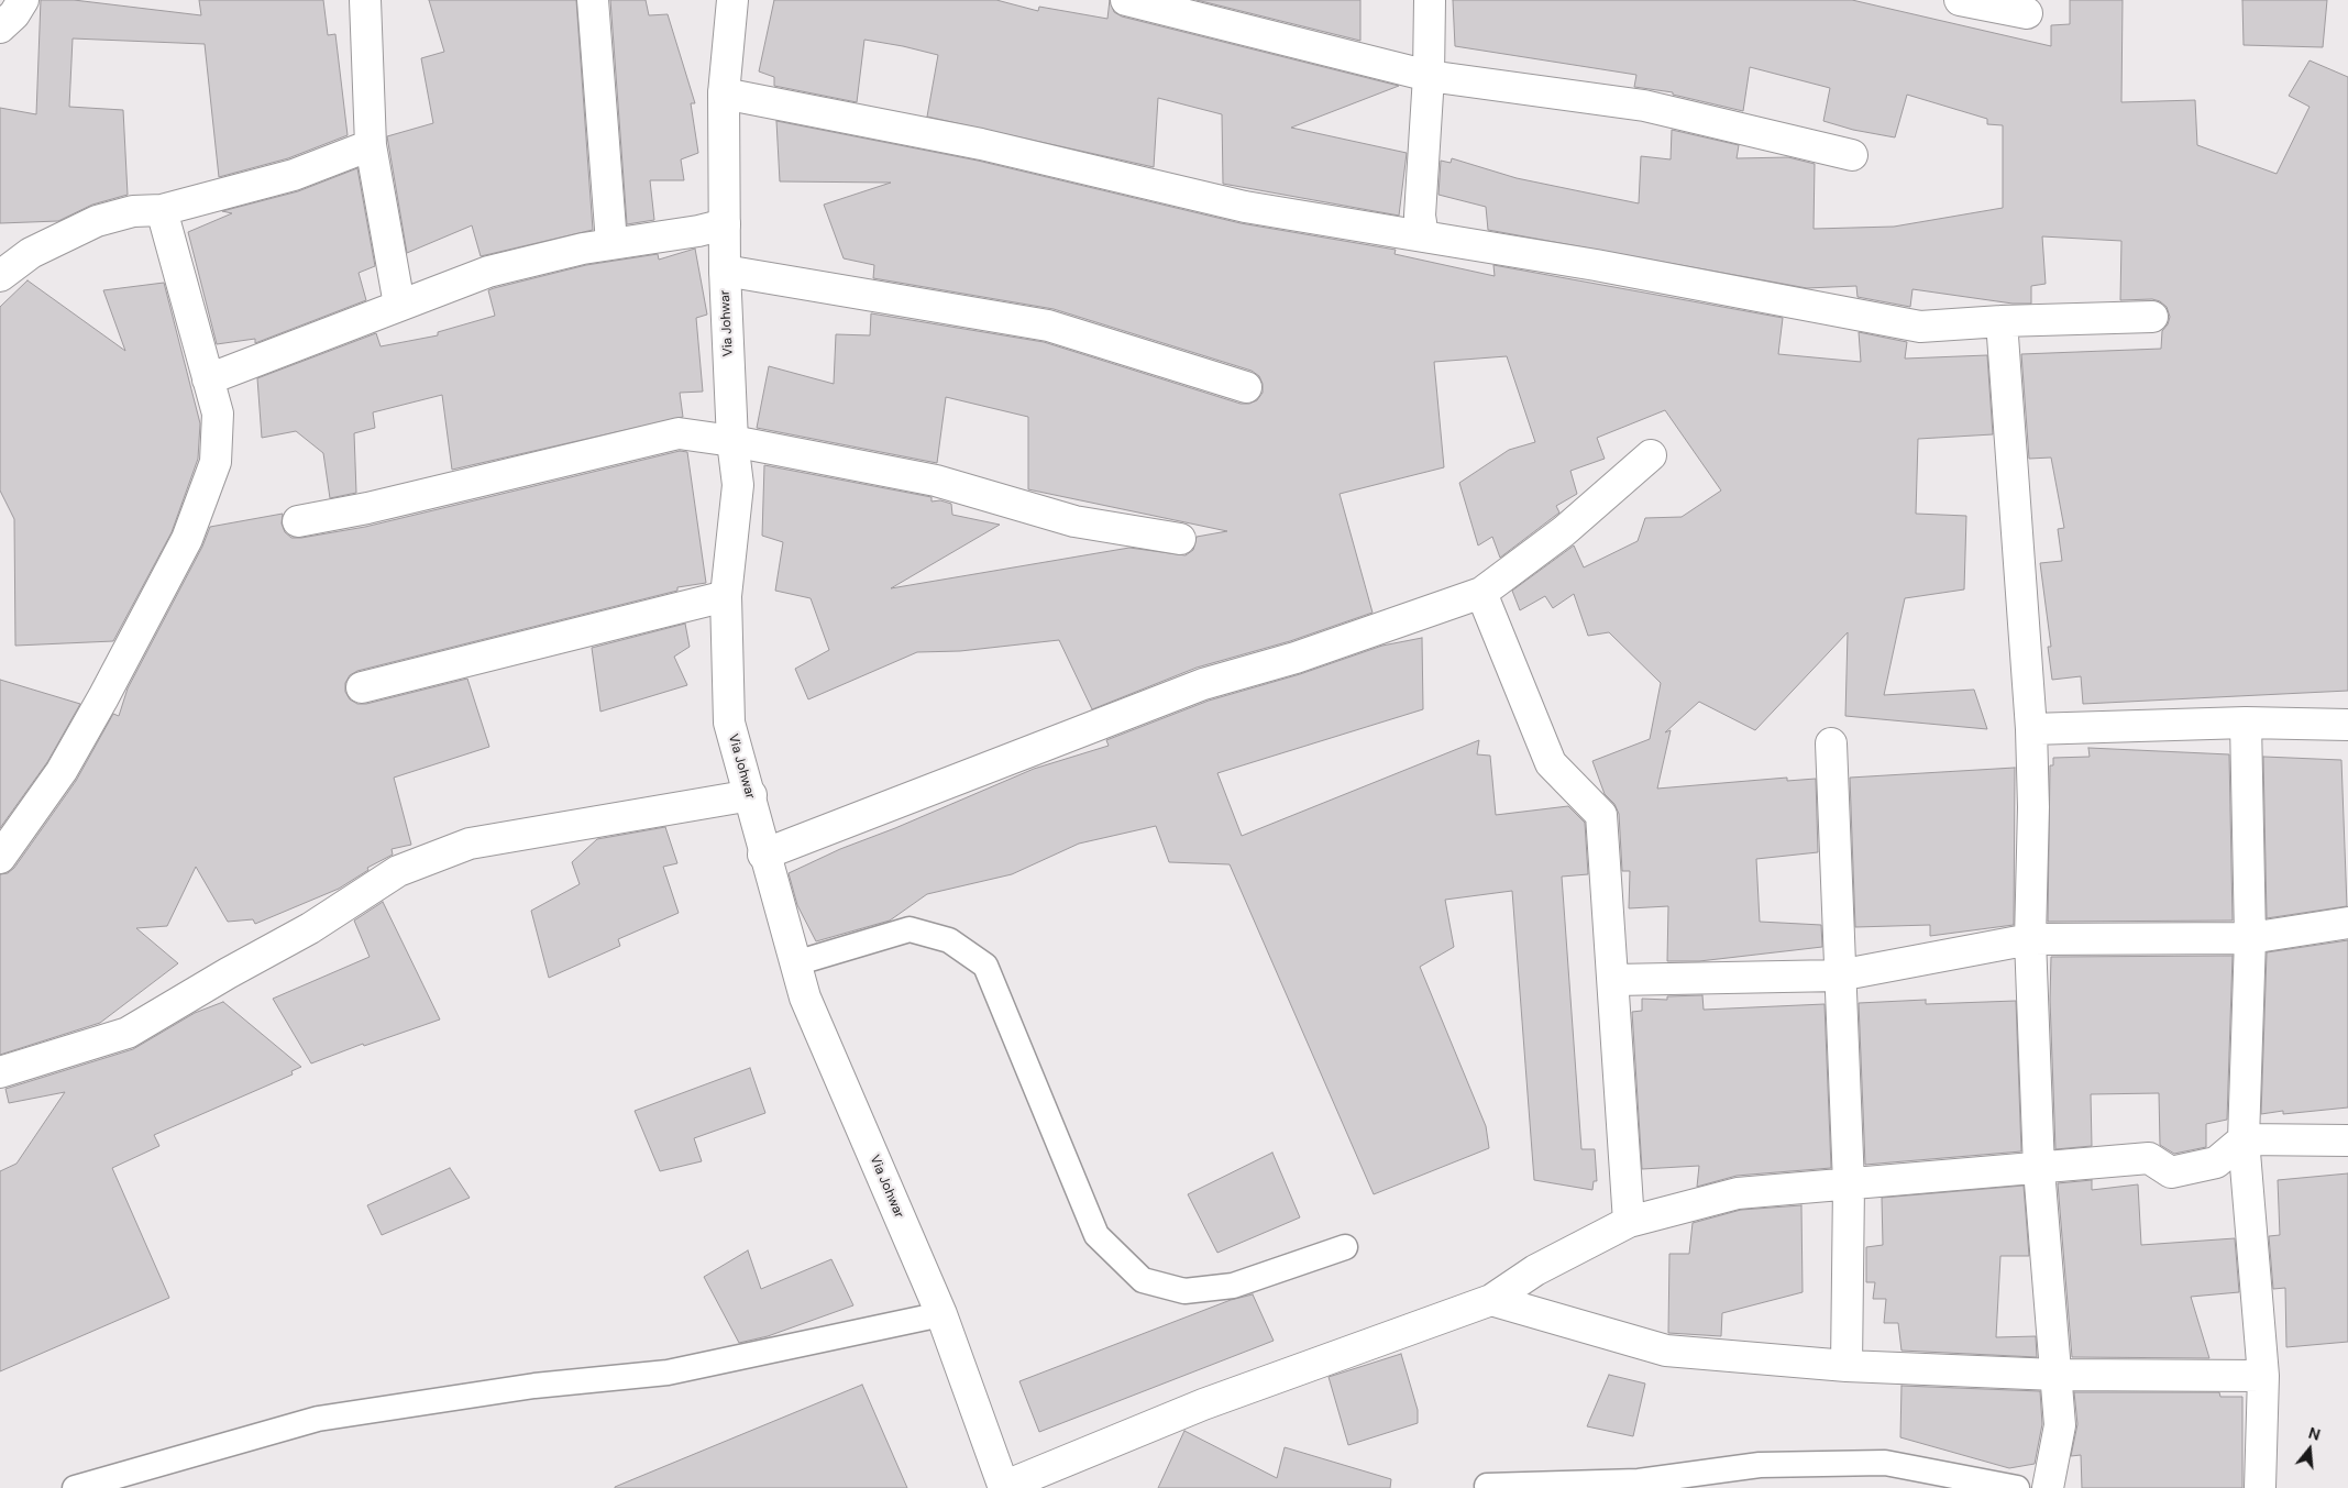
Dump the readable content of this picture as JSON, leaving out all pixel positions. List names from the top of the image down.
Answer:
{
  "streets": {
    "street": ["Via Johwar"]
  },
  "north": "top"
}
